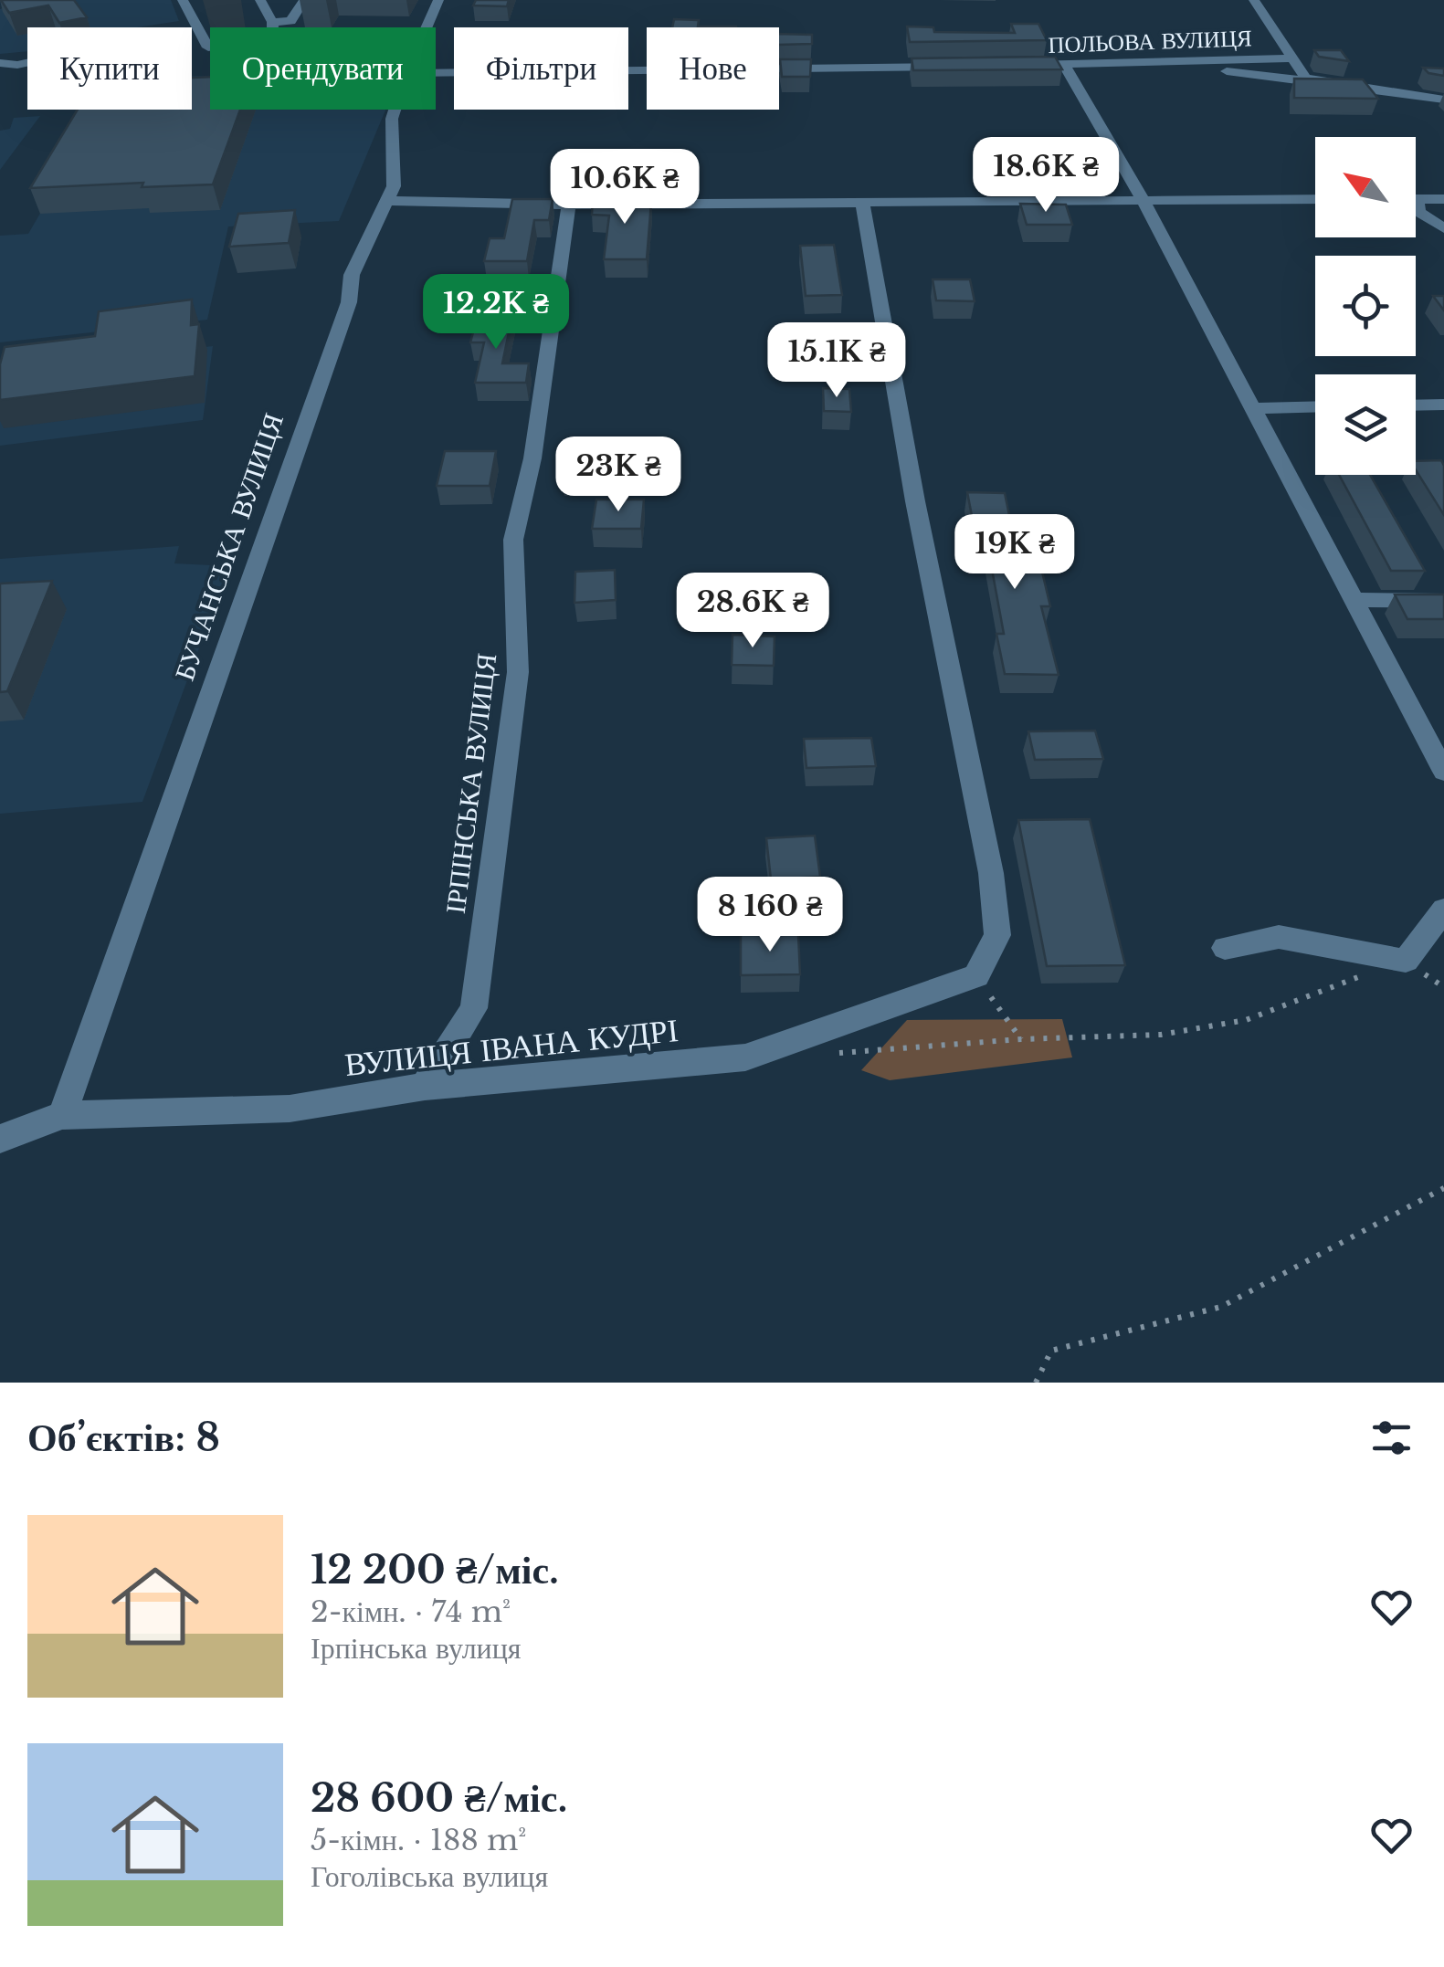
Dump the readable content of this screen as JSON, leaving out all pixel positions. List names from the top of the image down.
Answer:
{
  "streets": {
    "street": [
      "ПОЛЬОВА ВУЛИЦЯ",
      "БУЧАНСЬКА ВУЛИЦЯ",
      "ІРПІНСЬКА ВУЛИЦЯ",
      "ВУЛИЦЯ ІВАНА КУДРІ"
    ]
  },
  "crossings": [
    ["БУЧАНСЬКА ВУЛИЦЯ", "ВУЛИЦЯ ІВАНА КУДРІ"],
    ["ІРПІНСЬКА ВУЛИЦЯ", "ВУЛИЦЯ ІВАНА КУДРІ"]
  ],
  "north": "top left",
  "page": {
    "chip": [
      "Купити",
      "Орендувати",
      "Фільтри",
      "Нове"
    ],
    "price": [
      "18.6K ₴",
      "10.6K ₴",
      "12.2K ₴",
      "15.1K ₴",
      "23K ₴",
      "19K ₴",
      "28.6K ₴",
      "8 160 ₴"
    ],
    "heading": "Об’єктів: 8",
    "list": [
      {
        "name": "12 200 ₴/міс.",
        "note": "2-кімн. · 74 m² · Ірпінська вулиця"
      },
      {
        "name": "28 600 ₴/міс.",
        "note": "5-кімн. · 188 m² · Гоголівська вулиця"
      }
    ]
  }
}
